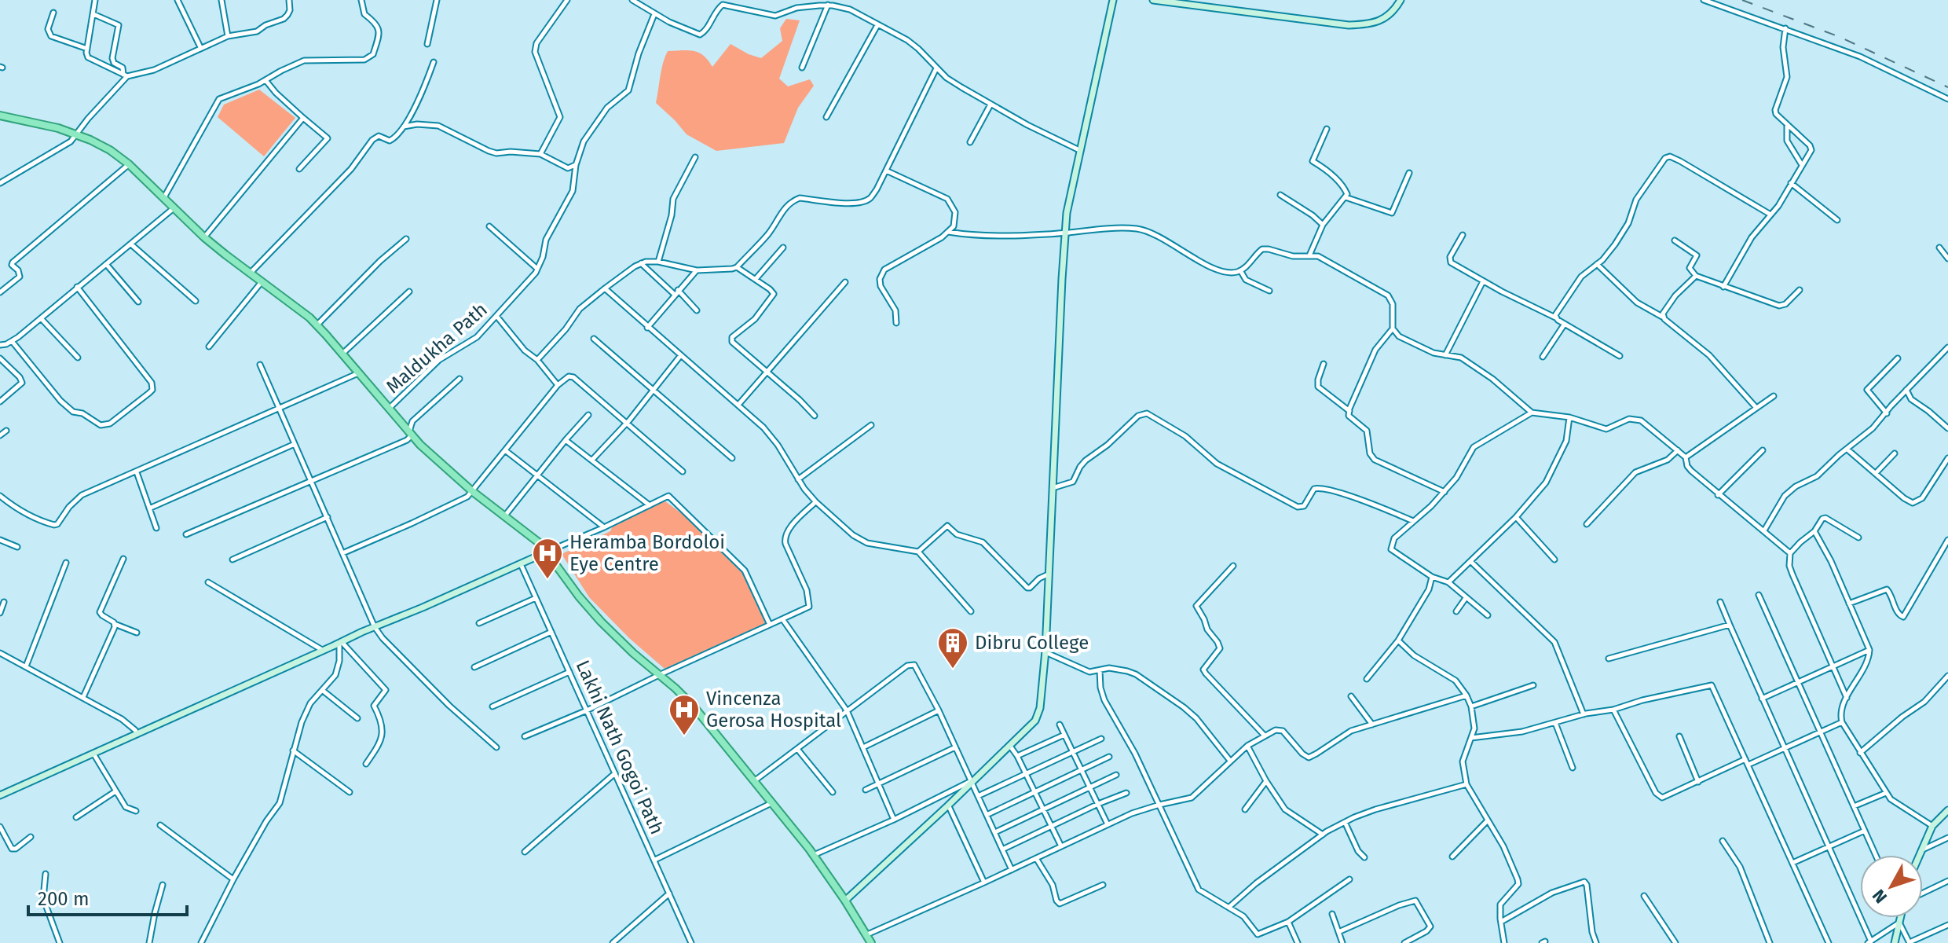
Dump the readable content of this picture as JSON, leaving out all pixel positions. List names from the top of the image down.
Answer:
{
  "streets": {
    "street": ["Maldukha Path", "Lakhi Nath Gogoi Path"]
  },
  "places": {
    "hospital": ["Heramba Bordoloi Eye Centre", "Vincenza Gerosa Hospital"],
    "building": ["Dibru College"]
  },
  "scale_bar": "200 m",
  "north": "bottom left"
}
